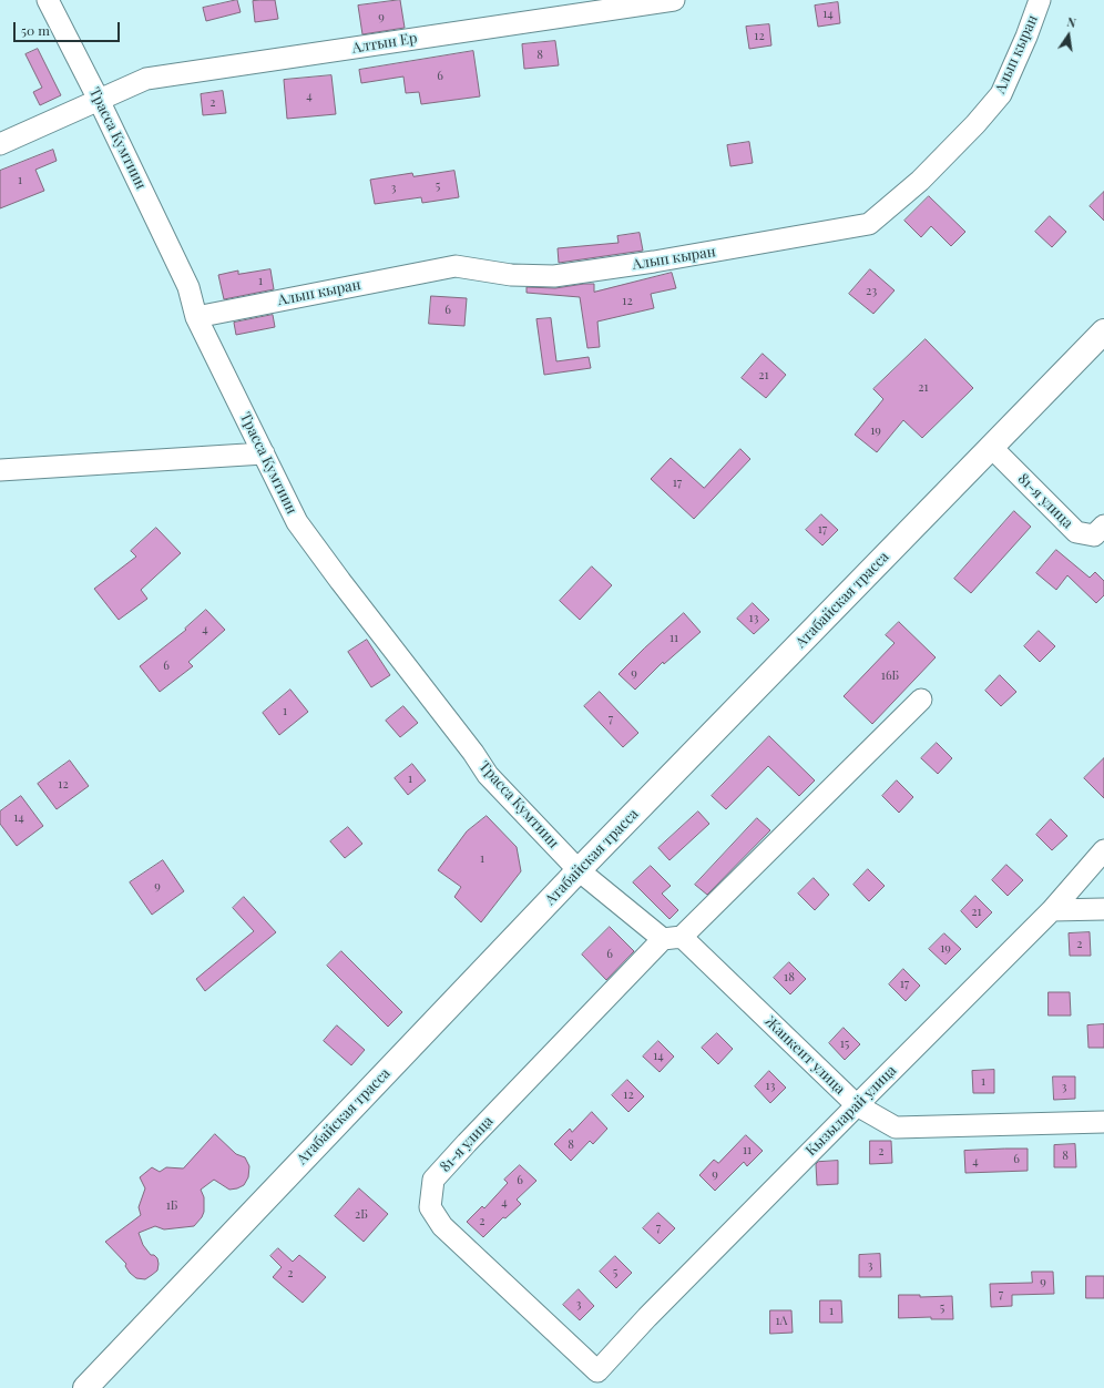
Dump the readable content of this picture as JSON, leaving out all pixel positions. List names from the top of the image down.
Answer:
{
  "streets": {
    "main road": ["Атабайская трасса"],
    "street": [
      "Алтын Ер",
      "Алып кыран",
      "Трасса Кумтиин",
      "81-я улица",
      "Жанкент улица",
      "Кызыларай улица"
    ]
  },
  "crossings": [
    ["Алтын Ер", "Трасса Кумтиин"],
    ["Алып кыран", "Трасса Кумтиин"],
    ["Трасса Кумтиин", "Атабайская трасса"],
    ["Трасса Кумтиин", "Жанкент улица"],
    ["81-я улица", "Атабайская трасса"],
    ["81-я улица", "Жанкент улица"],
    ["81-я улица", "Кызыларай улица"],
    ["Атабайская трасса", "Жанкент улица"],
    ["Жанкент улица", "Кызыларай улица"]
  ],
  "house_numbers": [
    "14",
    "9",
    "12",
    "8",
    "6",
    "4",
    "2",
    "1",
    "5",
    "3",
    "1",
    "23",
    "12",
    "6",
    "21",
    "21",
    "19",
    "17",
    "17",
    "13",
    "4",
    "11",
    "6",
    "9",
    "16Б",
    "1",
    "7",
    "1",
    "12",
    "14",
    "1",
    "9",
    "21",
    "2",
    "19",
    "6",
    "18",
    "17",
    "15",
    "14",
    "1",
    "13",
    "3",
    "12",
    "8",
    "11",
    "2",
    "8",
    "6",
    "4",
    "9",
    "6",
    "4",
    "1Б",
    "2Б",
    "2",
    "7",
    "3",
    "5",
    "2",
    "9",
    "7",
    "3",
    "5",
    "1",
    "1А"
  ],
  "scale_bar": "50 m",
  "north": "top"
}
